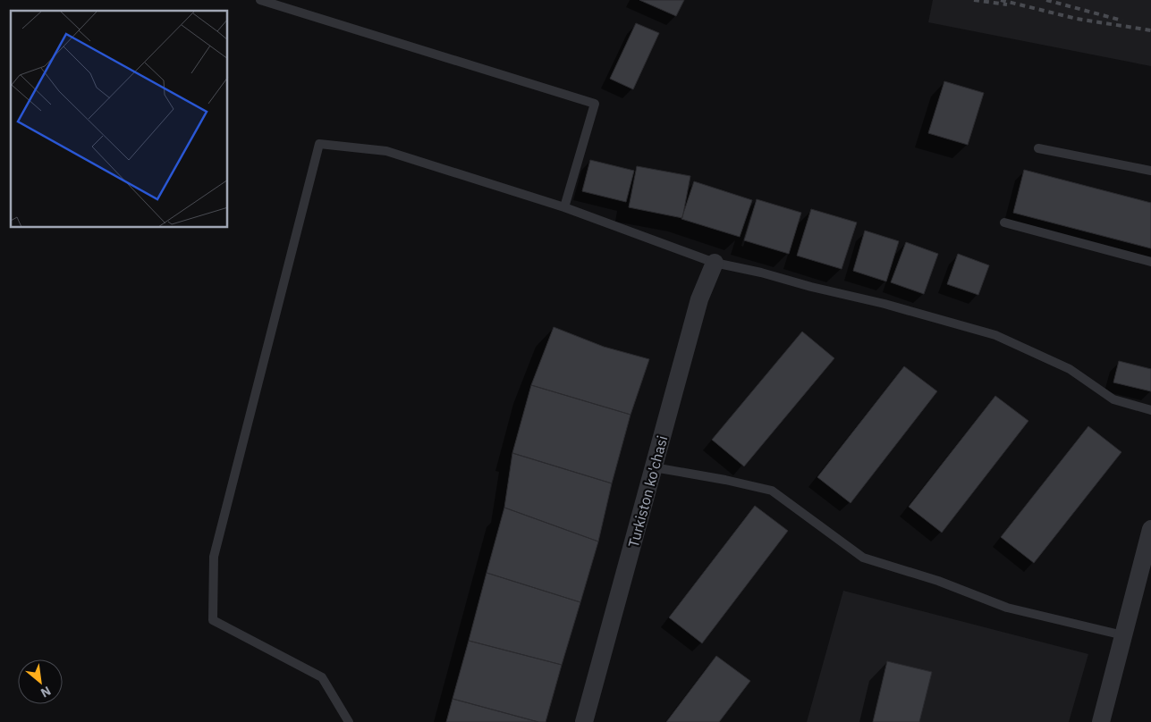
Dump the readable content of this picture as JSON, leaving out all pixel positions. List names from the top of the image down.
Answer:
{
  "streets": {
    "street": ["Turkiston ko'chasi"]
  },
  "north": "bottom right"
}
